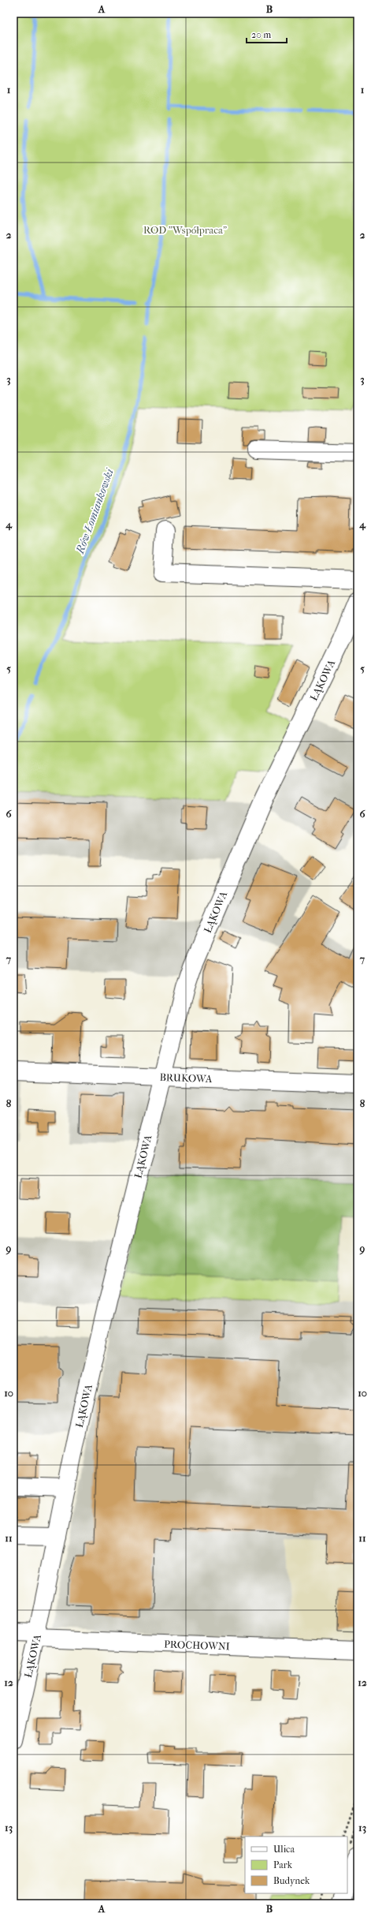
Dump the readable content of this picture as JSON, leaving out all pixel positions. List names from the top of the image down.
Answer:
{
  "streets": {
    "street": ["ŁĄKOWA", "BRUKOWA", "PROCHOWNI"]
  },
  "crossings": [
    ["ŁĄKOWA", "BRUKOWA"],
    ["ŁĄKOWA", "PROCHOWNI"]
  ],
  "water": ["Rów Łomiankowski"],
  "parks": ["ROD \"Współpraca\""],
  "legend": ["Ulica", "Park", "Budynek"],
  "scale_bar": "20 m",
  "grid": {
    "columns": ["A", "B"],
    "rows": [
      "1",
      "2",
      "3",
      "4",
      "5",
      "6",
      "7",
      "8",
      "9",
      "10",
      "11",
      "12",
      "13"
    ]
  }
}
